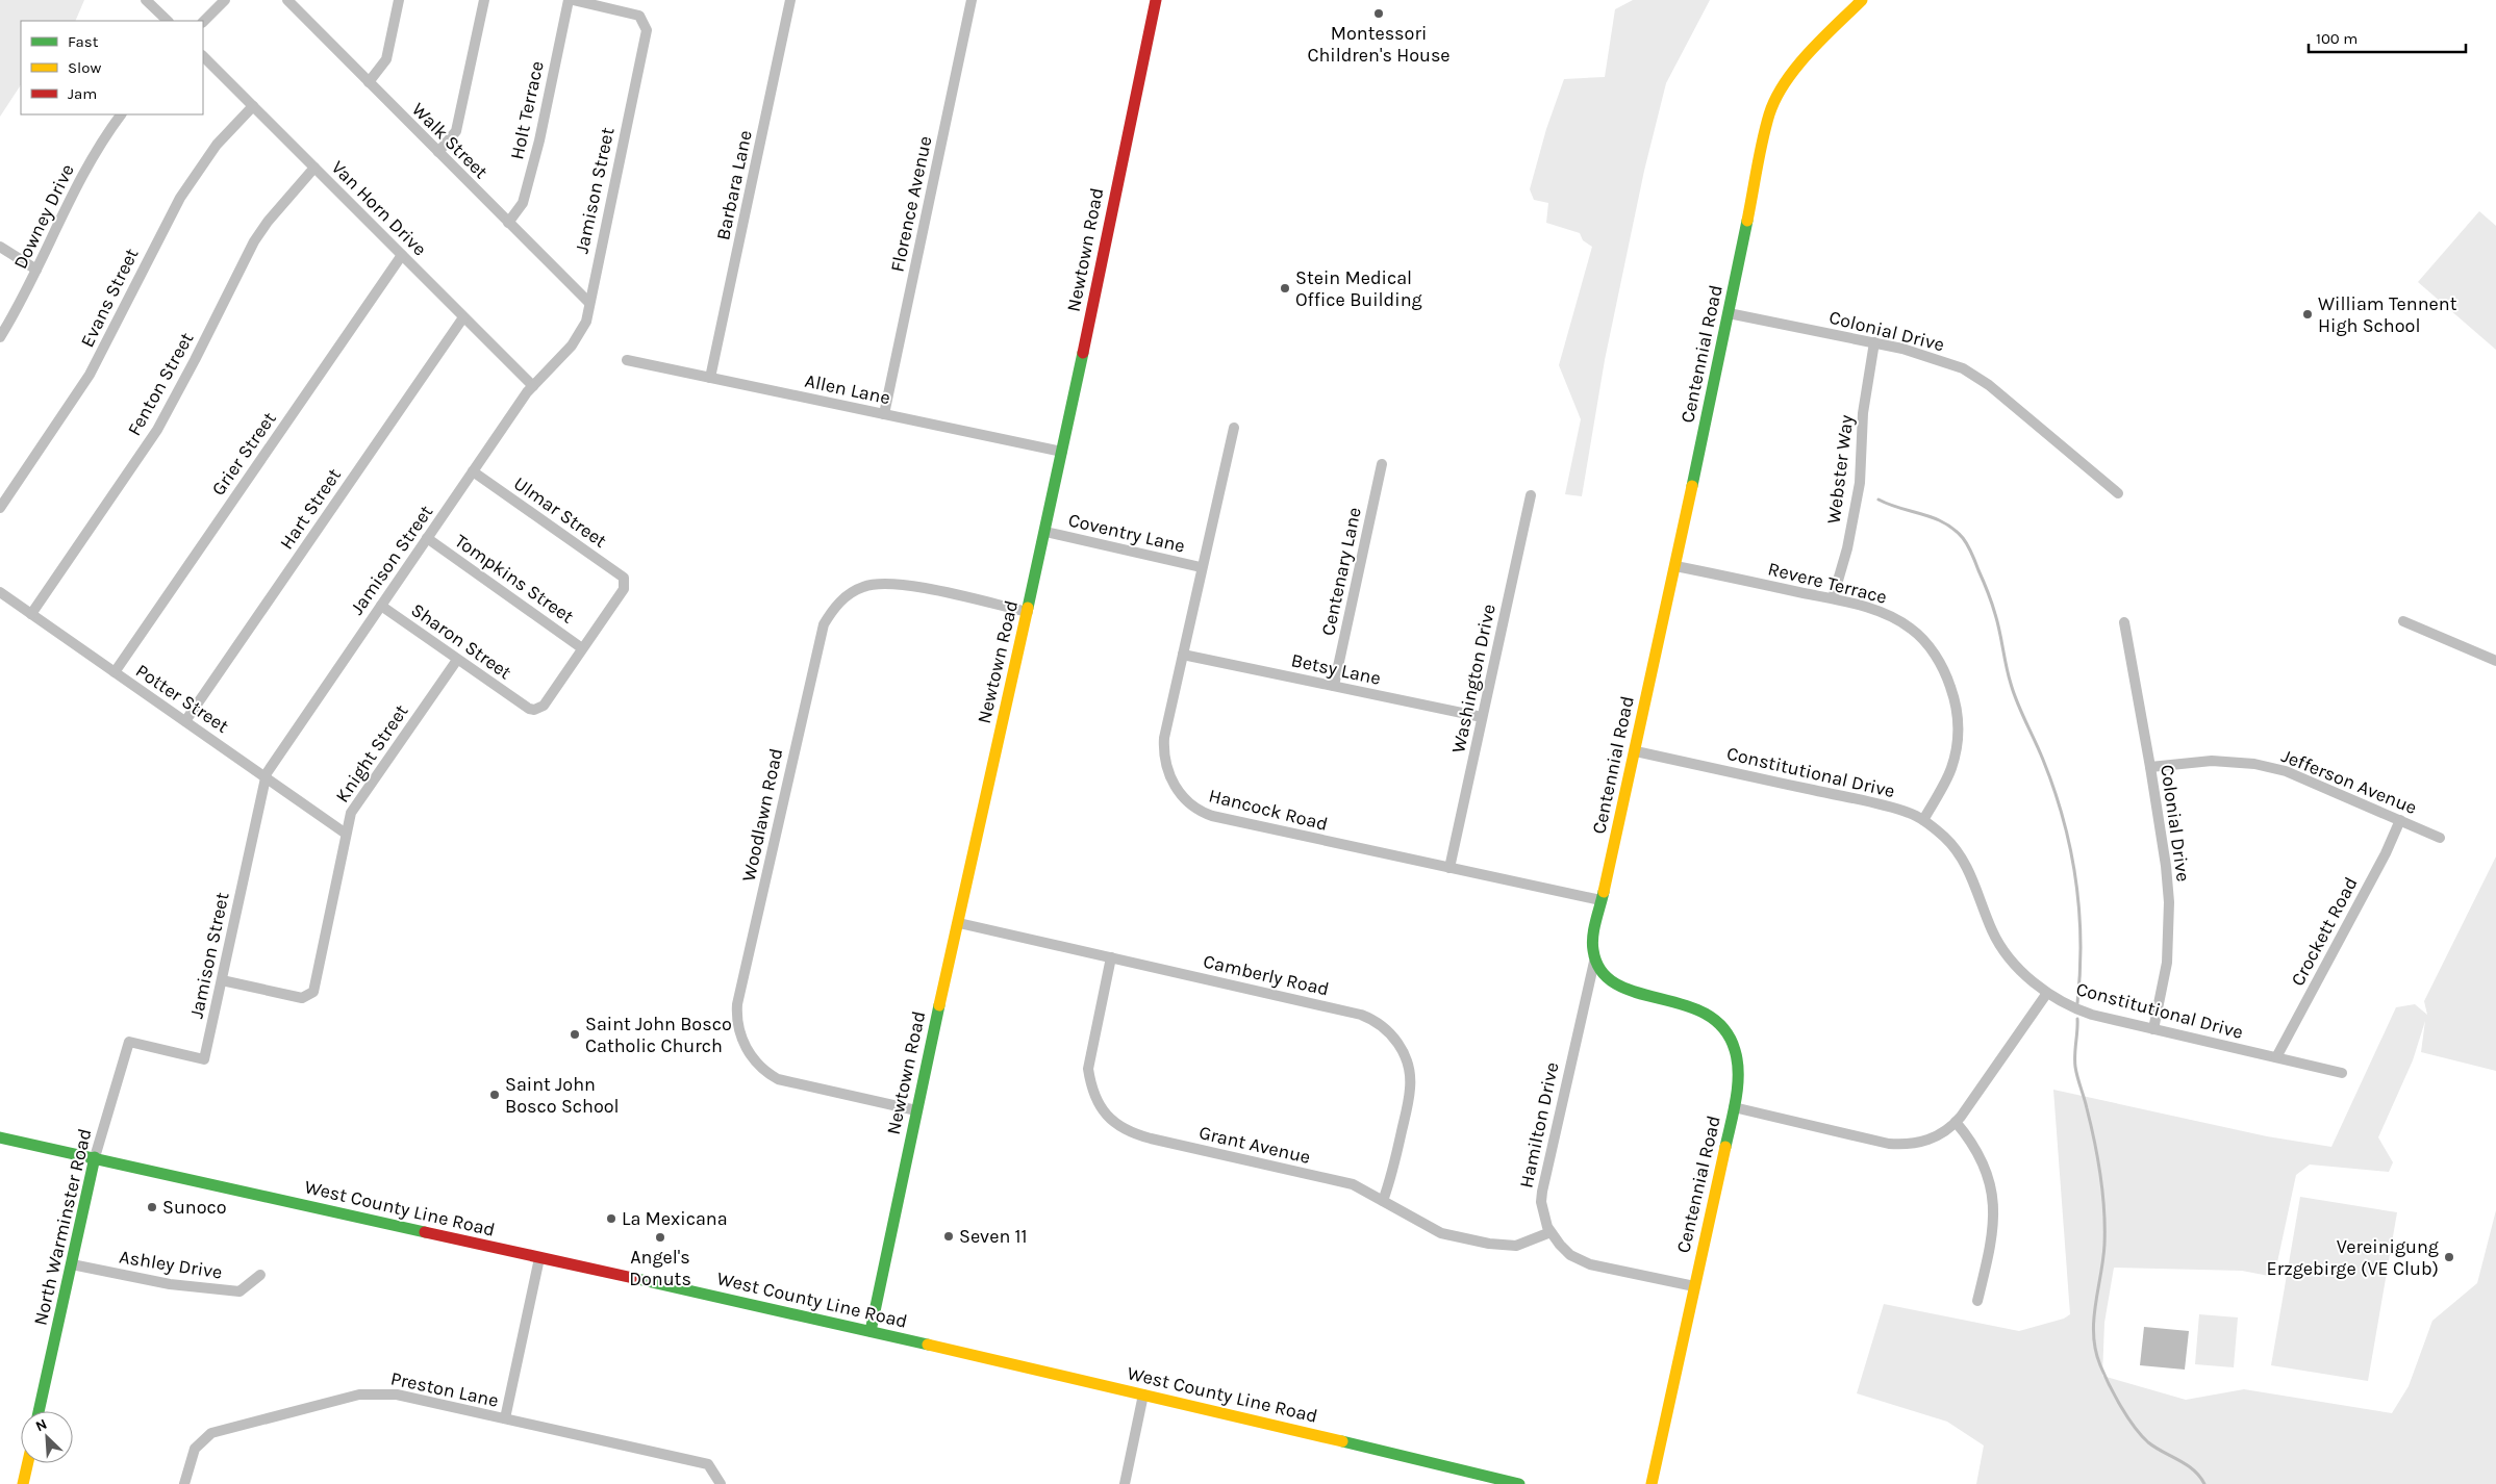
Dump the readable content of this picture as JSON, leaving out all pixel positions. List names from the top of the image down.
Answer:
{
  "streets": {
    "street": [
      "Holt Terrace",
      "Walk Street",
      "Barbara Lane",
      "Jamison Street",
      "Florence Avenue",
      "Van Horn Drive",
      "Downey Drive",
      "Newtown Road",
      "Evans Street",
      "Colonial Drive",
      "Centennial Road",
      "Fenton Street",
      "Allen Lane",
      "Grier Street",
      "Webster Way",
      "Hart Street",
      "Ulmar Street",
      "Coventry Lane",
      "Centenary Lane",
      "Tompkins Street",
      "Revere Terrace",
      "Sharon Street",
      "Betsy Lane",
      "Washington Drive",
      "Potter Street",
      "Knight Street",
      "Constitutional Drive",
      "Jefferson Avenue",
      "Hancock Road",
      "Woodlawn Road",
      "Crockett Road",
      "Camberly Road",
      "Hamilton Drive",
      "Grant Avenue",
      "West County Line Road",
      "North Warminster Road",
      "Ashley Drive",
      "Preston Lane"
    ]
  },
  "crossings": [
    ["Holt Terrace", "Walk Street"],
    ["Walk Street", "Jamison Street"],
    ["Barbara Lane", "Allen Lane"],
    ["Jamison Street", "Van Horn Drive"],
    ["Jamison Street", "Ulmar Street"],
    ["Jamison Street", "Tompkins Street"],
    ["Jamison Street", "Sharon Street"],
    ["Jamison Street", "Potter Street"],
    ["Jamison Street", "Knight Street"],
    ["Jamison Street", "North Warminster Road"],
    ["Florence Avenue", "Allen Lane"],
    ["Van Horn Drive", "Evans Street"],
    ["Van Horn Drive", "Fenton Street"],
    ["Van Horn Drive", "Grier Street"],
    ["Van Horn Drive", "Hart Street"],
    ["Newtown Road", "Allen Lane"],
    ["Newtown Road", "Coventry Lane"],
    ["Newtown Road", "Woodlawn Road"],
    ["Newtown Road", "Camberly Road"],
    ["Newtown Road", "West County Line Road"],
    ["Colonial Drive", "Centennial Road"],
    ["Colonial Drive", "Webster Way"],
    ["Colonial Drive", "Constitutional Drive"],
    ["Colonial Drive", "Jefferson Avenue"],
    ["Centennial Road", "Revere Terrace"],
    ["Centennial Road", "Constitutional Drive"],
    ["Centennial Road", "Hancock Road"],
    ["Centennial Road", "Hamilton Drive"],
    ["Fenton Street", "Potter Street"],
    ["Grier Street", "Potter Street"],
    ["Webster Way", "Revere Terrace"],
    ["Hart Street", "Potter Street"],
    ["Ulmar Street", "Tompkins Street"],
    ["Ulmar Street", "Sharon Street"],
    ["Coventry Lane", "Hancock Road"],
    ["Centenary Lane", "Betsy Lane"],
    ["Tompkins Street", "Sharon Street"],
    ["Revere Terrace", "Constitutional Drive"],
    ["Sharon Street", "Knight Street"],
    ["Betsy Lane", "Washington Drive"],
    ["Betsy Lane", "Hancock Road"],
    ["Washington Drive", "Hancock Road"],
    ["Potter Street", "Knight Street"],
    ["Constitutional Drive", "Crockett Road"],
    ["Jefferson Avenue", "Crockett Road"],
    ["Camberly Road", "Grant Avenue"],
    ["Hamilton Drive", "Grant Avenue"],
    ["West County Line Road", "North Warminster Road"],
    ["North Warminster Road", "Ashley Drive"]
  ],
  "places": [
    "Montessori Children's House",
    "Stein Medical Office Building",
    "William Tennent High School",
    "Saint John Bosco Catholic Church",
    "Saint John Bosco School",
    "Sunoco",
    "La Mexicana",
    "Seven 11",
    "Angel's Donuts",
    "Vereinigung Erzgebirge (VE Club)"
  ],
  "legend": ["Fast", "Slow", "Jam"],
  "scale_bar": "100 m",
  "north": "top left"
}
